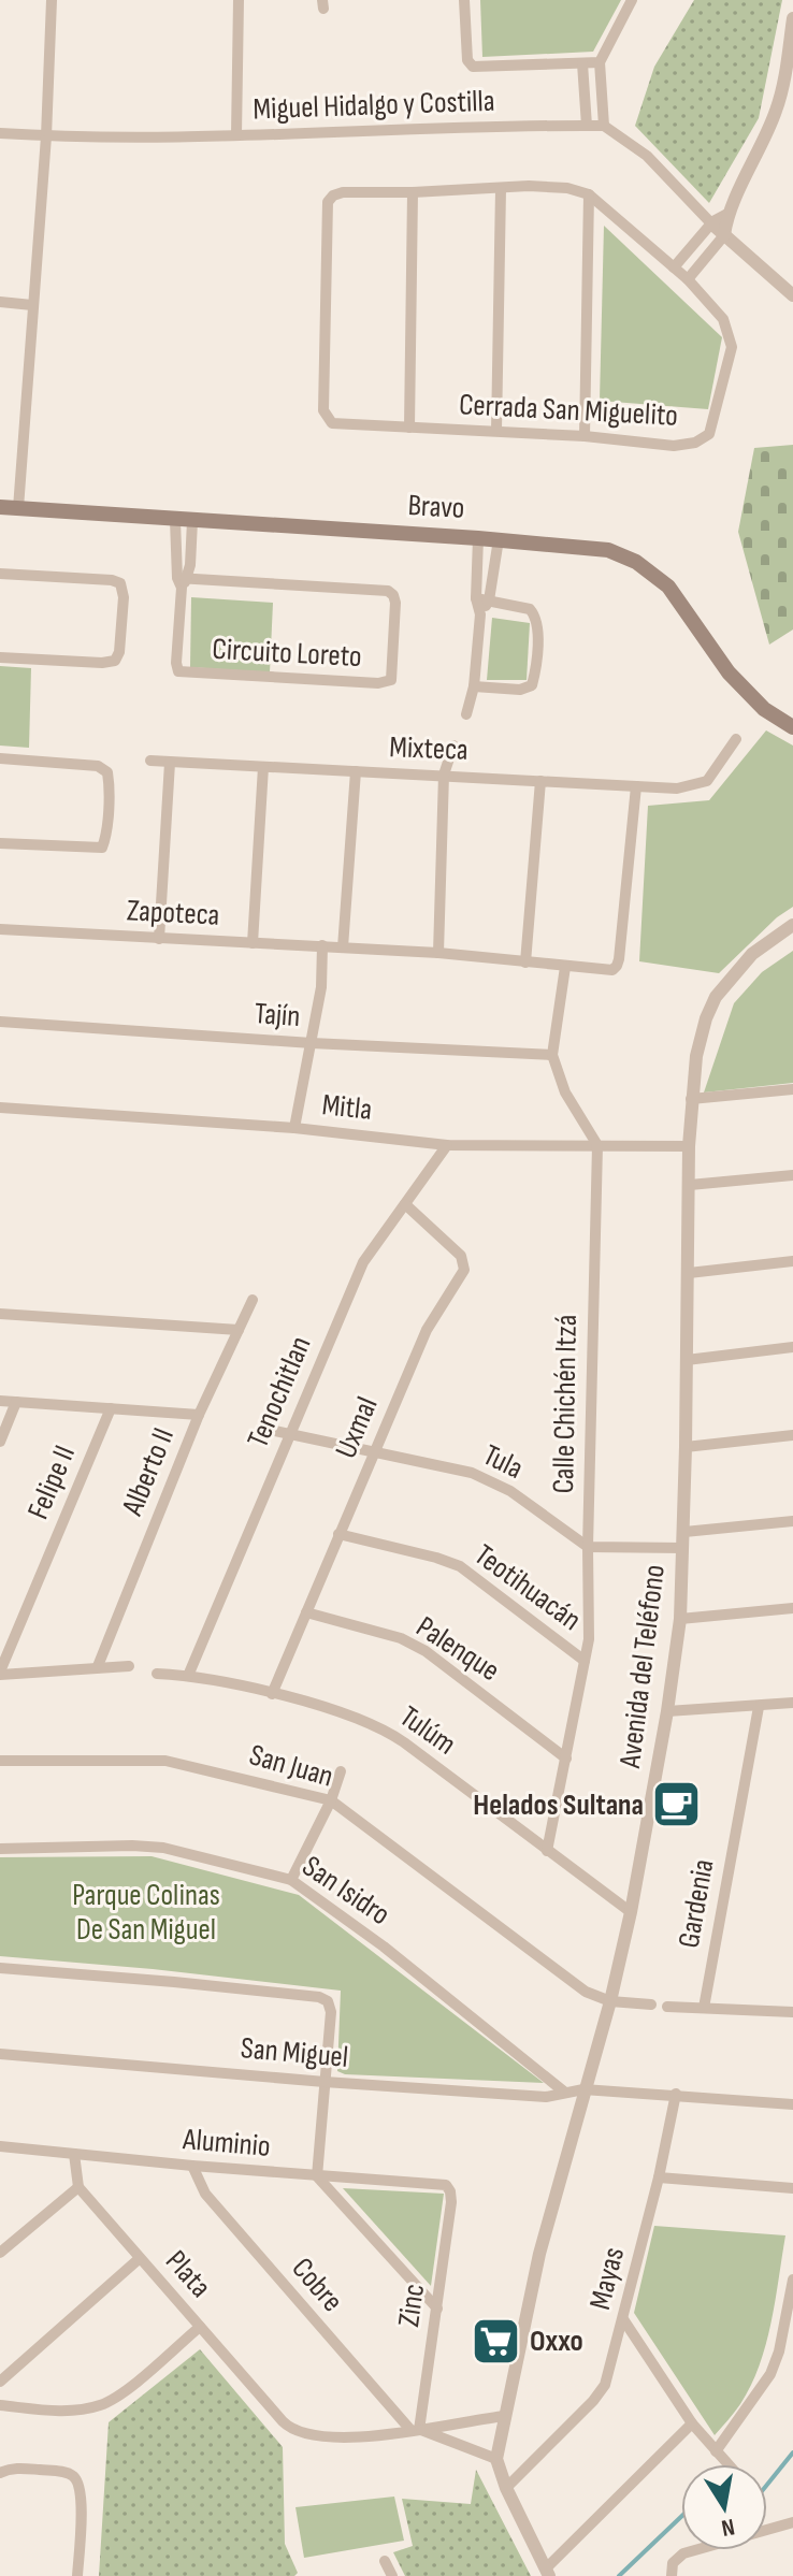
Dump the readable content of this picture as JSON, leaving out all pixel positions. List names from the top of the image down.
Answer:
{
  "streets": {
    "main road": ["Bravo"],
    "street": [
      "Miguel Hidalgo y Costilla",
      "Cerrada San Miguelito",
      "Circuito Loreto",
      "Mixteca",
      "Zapoteca",
      "Tajín",
      "Mitla",
      "Tenochitlan",
      "Calle Chichén Itzá",
      "Uxmal",
      "Tula",
      "Alberto II",
      "Felipe II",
      "Teotihuacán",
      "Palenque",
      "Avenida del Teléfono",
      "Tulúm",
      "San Juan",
      "San Isidro",
      "Gardenia",
      "San Miguel",
      "Aluminio",
      "Plata",
      "Mayas",
      "Cobre",
      "Zinc"
    ]
  },
  "crossings": [
    ["Mixteca", "Zapoteca"],
    ["Mitla", "Tenochitlan"],
    ["Mitla", "Calle Chichén Itzá"],
    ["Mitla", "Avenida del Teléfono"],
    ["Tenochitlan", "Uxmal"],
    ["Tenochitlan", "Tula"],
    ["Tenochitlan", "Tulúm"],
    ["Calle Chichén Itzá", "Tula"],
    ["Calle Chichén Itzá", "Teotihuacán"],
    ["Calle Chichén Itzá", "Palenque"],
    ["Calle Chichén Itzá", "Tulúm"],
    ["Uxmal", "Tula"],
    ["Uxmal", "Teotihuacán"],
    ["Uxmal", "Palenque"],
    ["Uxmal", "Tulúm"],
    ["Avenida del Teléfono", "Tulúm"],
    ["Avenida del Teléfono", "San Juan"],
    ["Avenida del Teléfono", "San Miguel"],
    ["Avenida del Teléfono", "Mayas"],
    ["Avenida del Teléfono", "Cobre"],
    ["San Isidro", "San Miguel"],
    ["San Miguel", "Mayas"],
    ["Aluminio", "Cobre"],
    ["Aluminio", "Zinc"],
    ["Plata", "Cobre"],
    ["Cobre", "Zinc"]
  ],
  "parks": ["Parque Colinas De San Miguel"],
  "places": {
    "cafe": ["Helados Sultana"],
    "supermarket": ["Oxxo"]
  },
  "north": "bottom"
}
